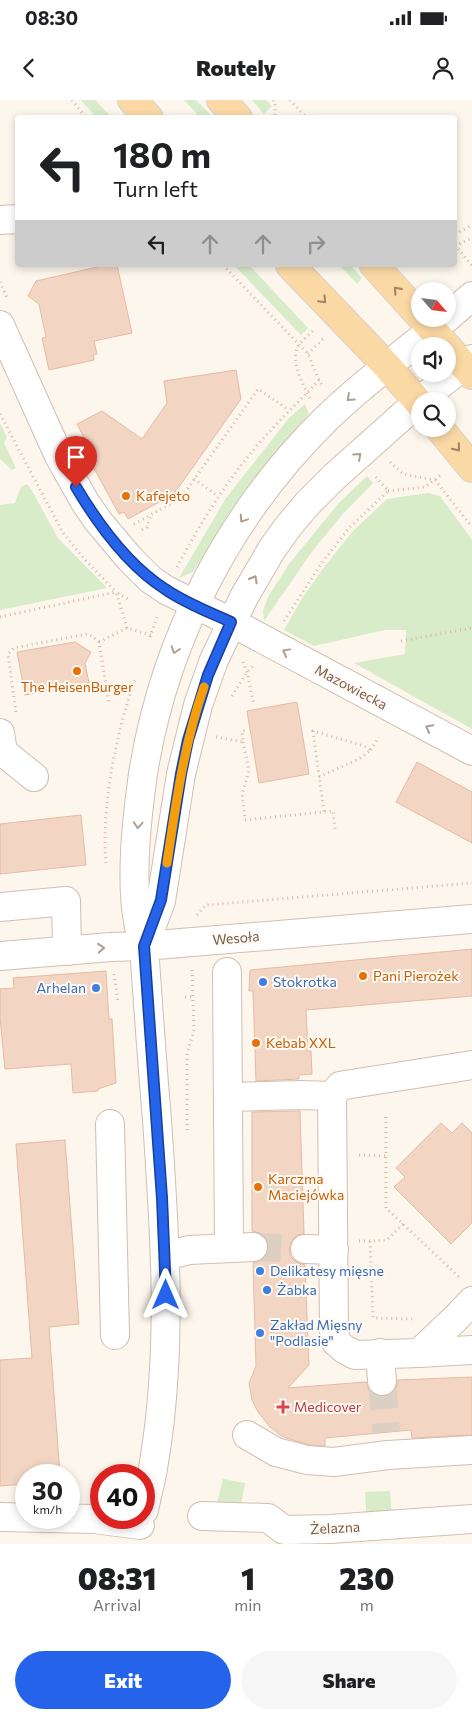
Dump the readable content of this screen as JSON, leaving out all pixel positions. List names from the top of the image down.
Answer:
{
  "streets": {
    "street": ["Mazowiecka", "Wesoła", "Żelazna"]
  },
  "one_way": ["Mazowiecka"],
  "places": {
    "other": [
      "Kafejeto",
      "The HeisenBurger",
      "Pani Pierożek",
      "Stokrotka",
      "Arhelan",
      "Kebab XXL",
      "Karczma Maciejówka",
      "Delikatesy mięsne",
      "Żabka",
      "Zakład Mięsny \"Podlasie\""
    ],
    "health": ["Medicover"]
  },
  "north": "bottom right",
  "page": {
    "status": "08:30",
    "header": "Routely",
    "turn": ["180 m", "Turn left"],
    "speed": "30 km/h",
    "limit": "40",
    "eta": [
      "08:31",
      "Arrival",
      "1",
      "min",
      "230",
      "m"
    ],
    "buttons": ["Exit", "Share"]
  }
}
